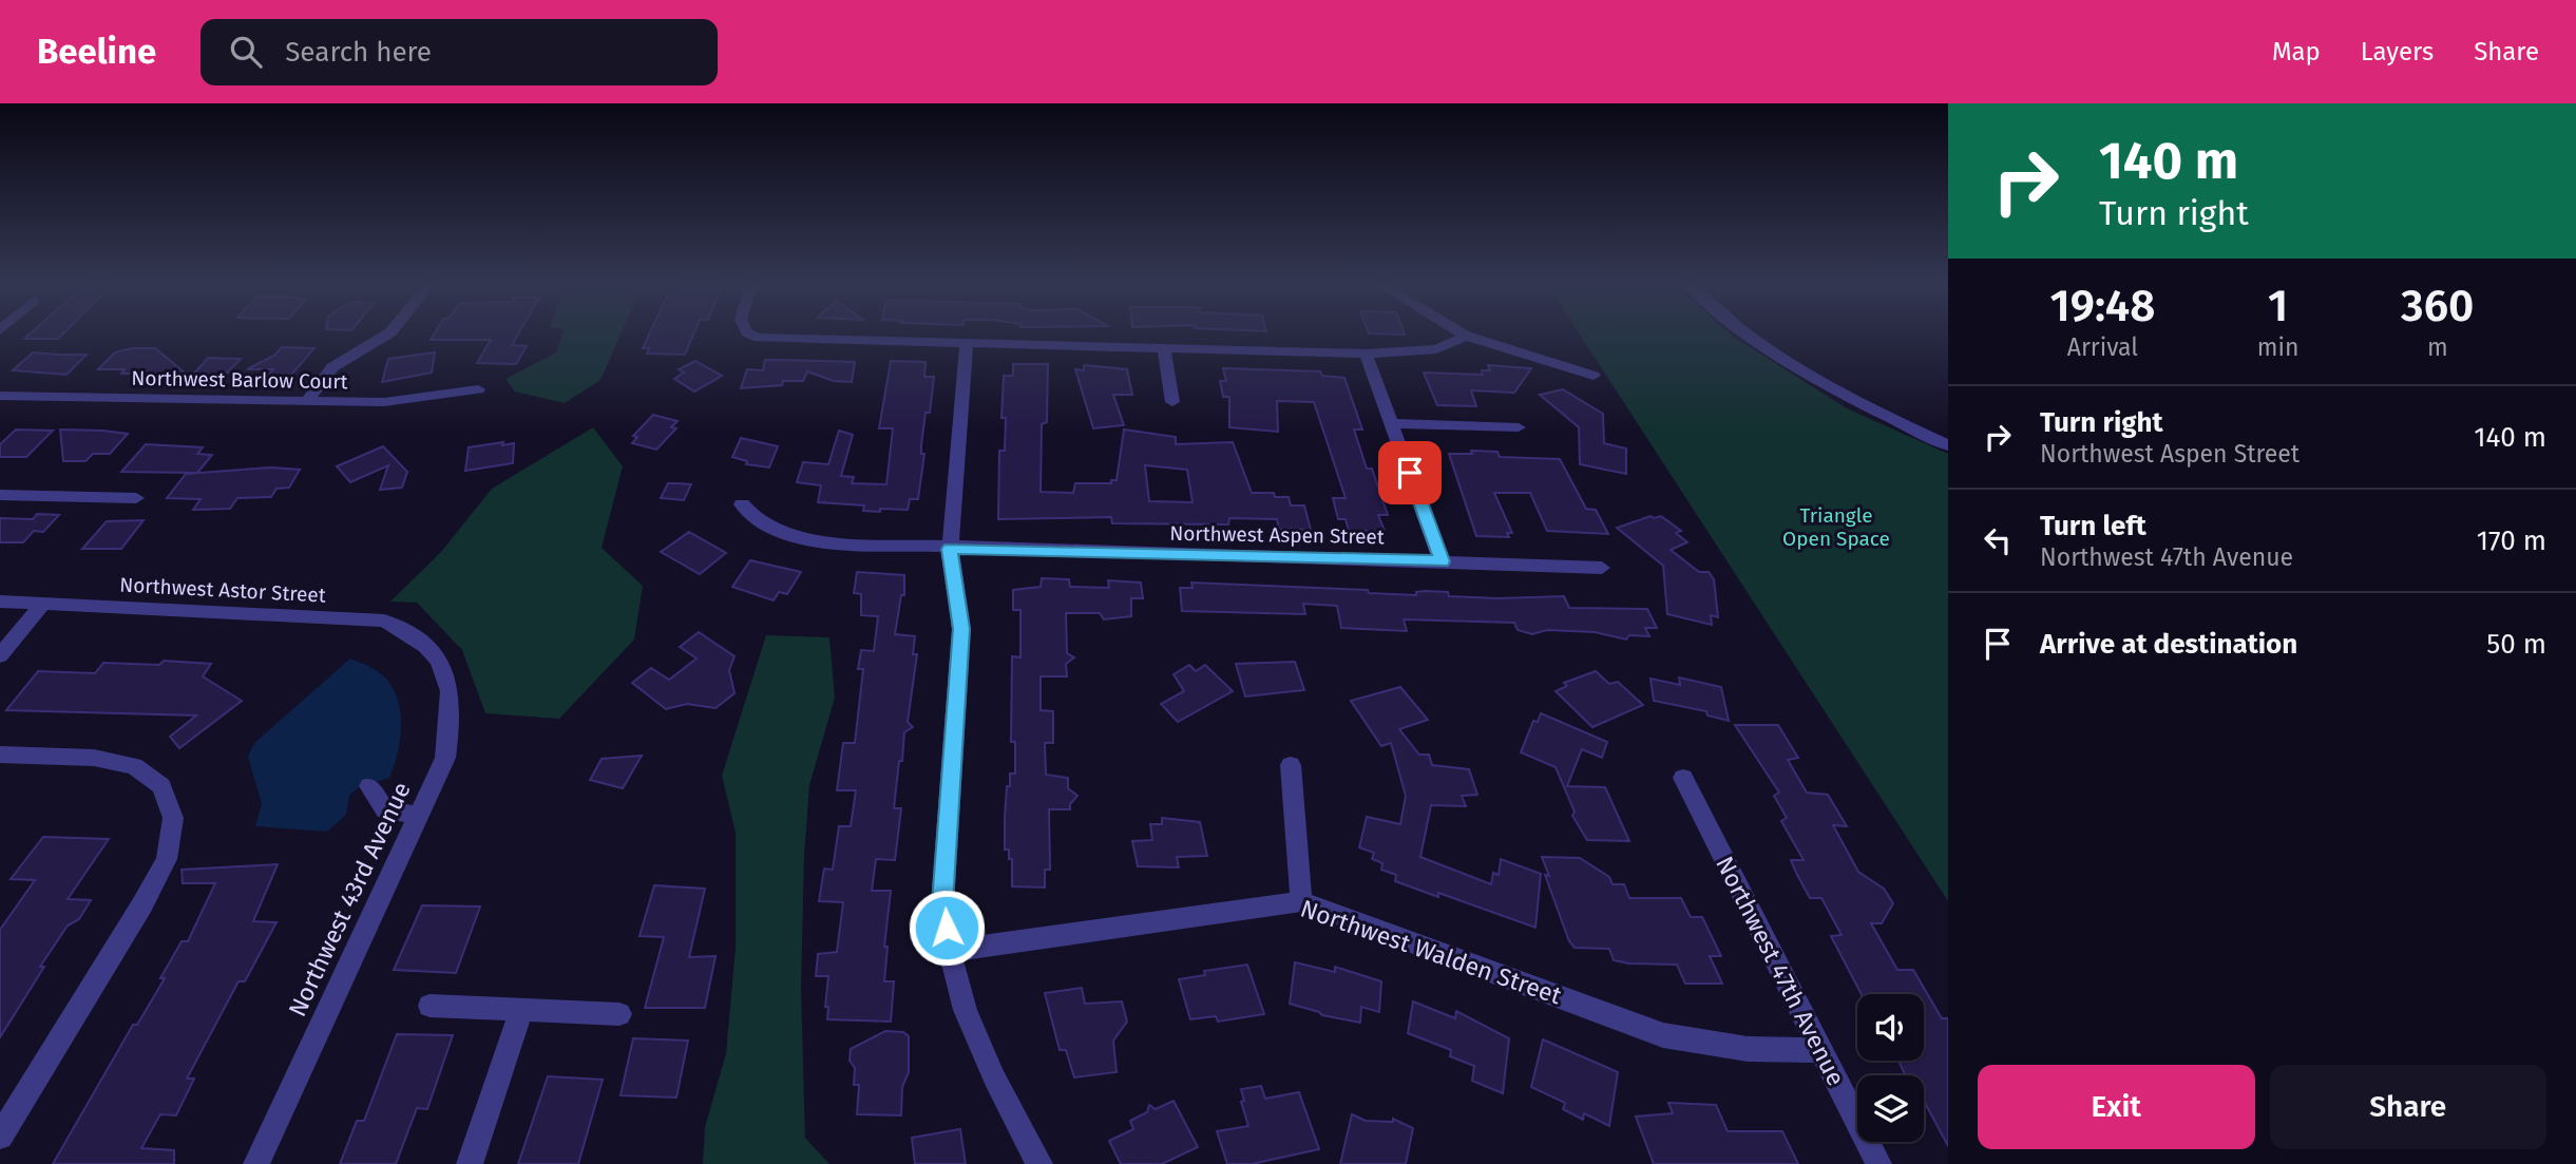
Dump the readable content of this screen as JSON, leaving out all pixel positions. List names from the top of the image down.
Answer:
{
  "streets": {
    "street": [
      "Northwest Barlow Court",
      "Northwest Aspen Street",
      "Northwest Astor Street",
      "Northwest 43rd Avenue",
      "Northwest Walden Street",
      "Northwest 47th Avenue"
    ]
  },
  "crossings": [
    ["Northwest Astor Street", "Northwest 43rd Avenue"],
    ["Northwest Walden Street", "Northwest 47th Avenue"]
  ],
  "parks": ["Triangle Open Space"],
  "page": {
    "header": "Beeline",
    "search": "Search here",
    "nav": ["Map", "Layers", "Share"],
    "turn": ["140 m", "Turn right"],
    "eta": [
      "19:48",
      "Arrival",
      "1",
      "min",
      "360",
      "m"
    ],
    "list": [
      {
        "name": "Turn right",
        "note": "Northwest Aspen Street",
        "value": "140 m"
      },
      {
        "name": "Turn left",
        "note": "Northwest 47th Avenue",
        "value": "170 m"
      },
      {
        "name": "Arrive at destination",
        "value": "50 m"
      }
    ],
    "buttons": ["Exit", "Share"]
  }
}
